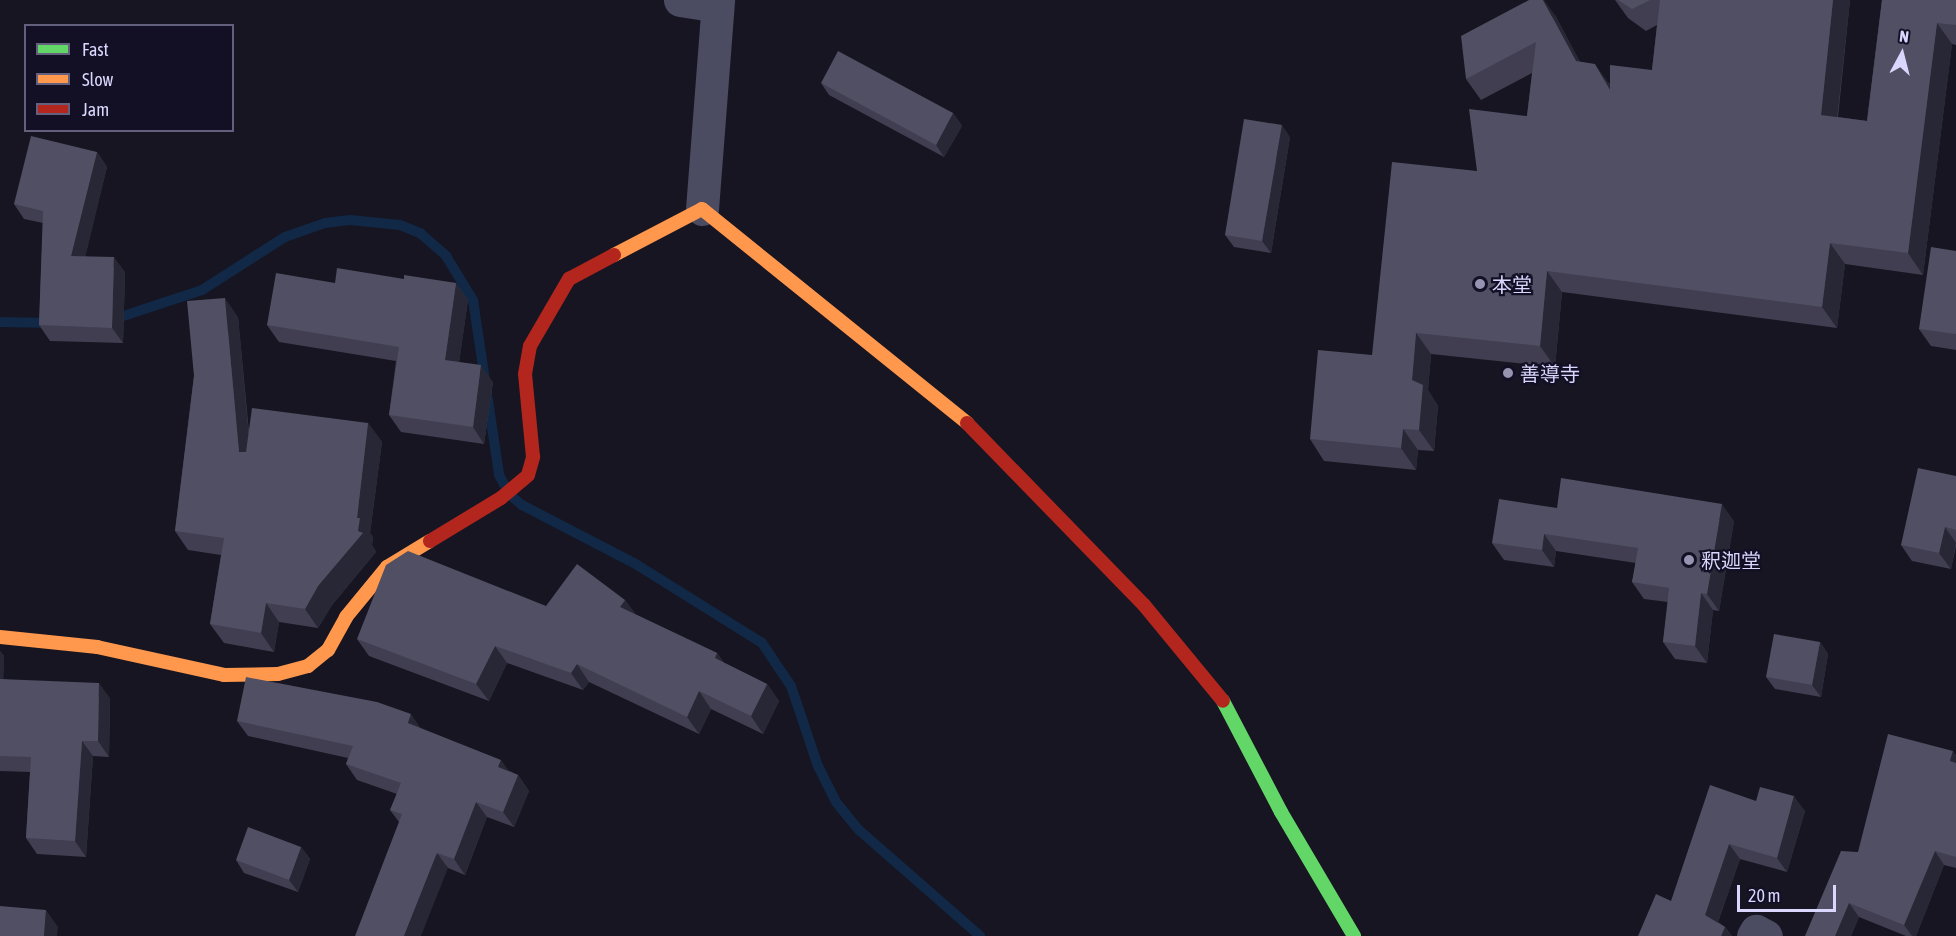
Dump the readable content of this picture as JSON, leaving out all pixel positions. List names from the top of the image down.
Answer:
{
  "places": ["本堂", "善導寺", "釈迦堂"],
  "legend": ["Fast", "Slow", "Jam"],
  "scale_bar": "20 m",
  "north": "top"
}
